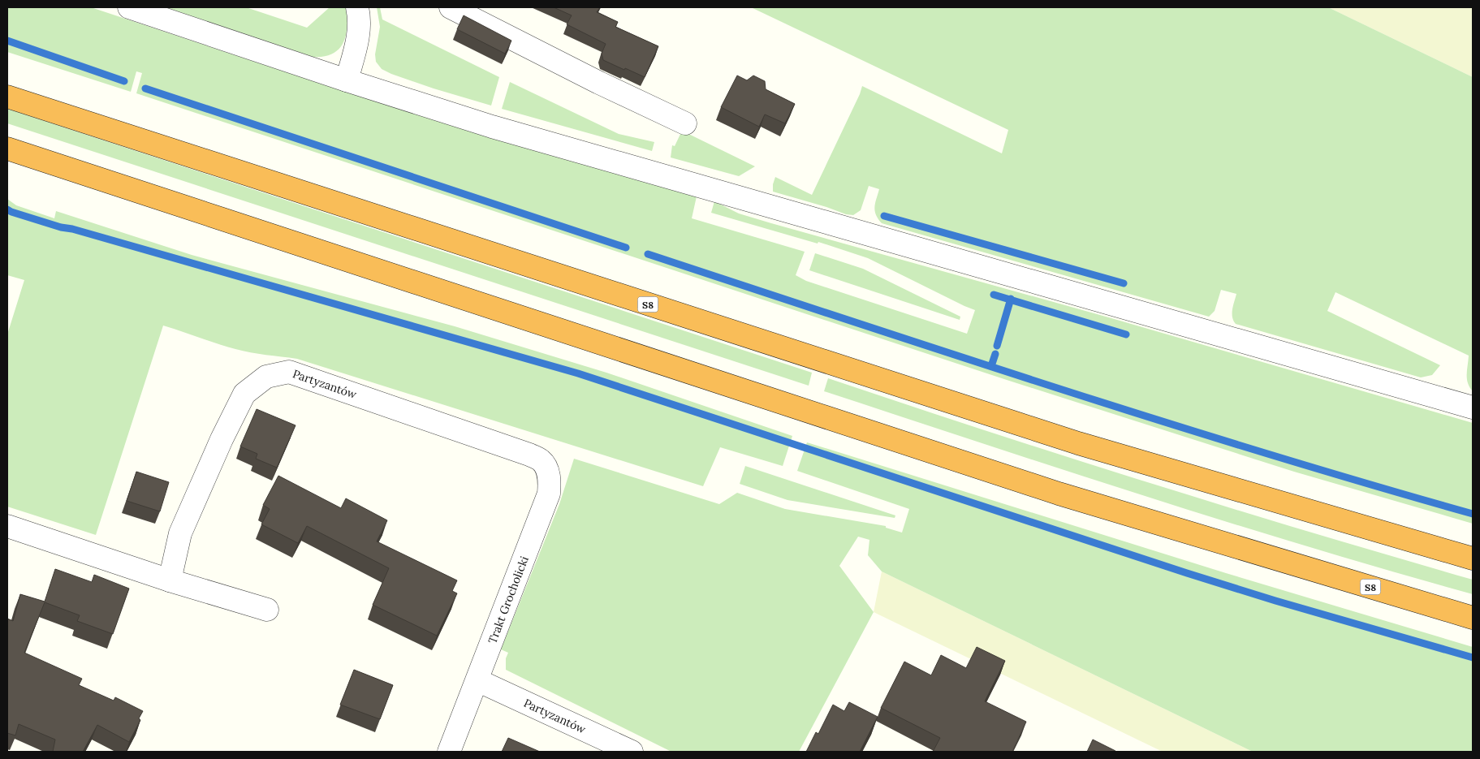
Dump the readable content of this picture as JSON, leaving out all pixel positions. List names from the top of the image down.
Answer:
{
  "streets": {
    "highway": ["S8"],
    "street": ["Partyzantów", "Trakt Grocholicki"]
  },
  "crossings": [
    ["Partyzantów", "Trakt Grocholicki"]
  ]
}
